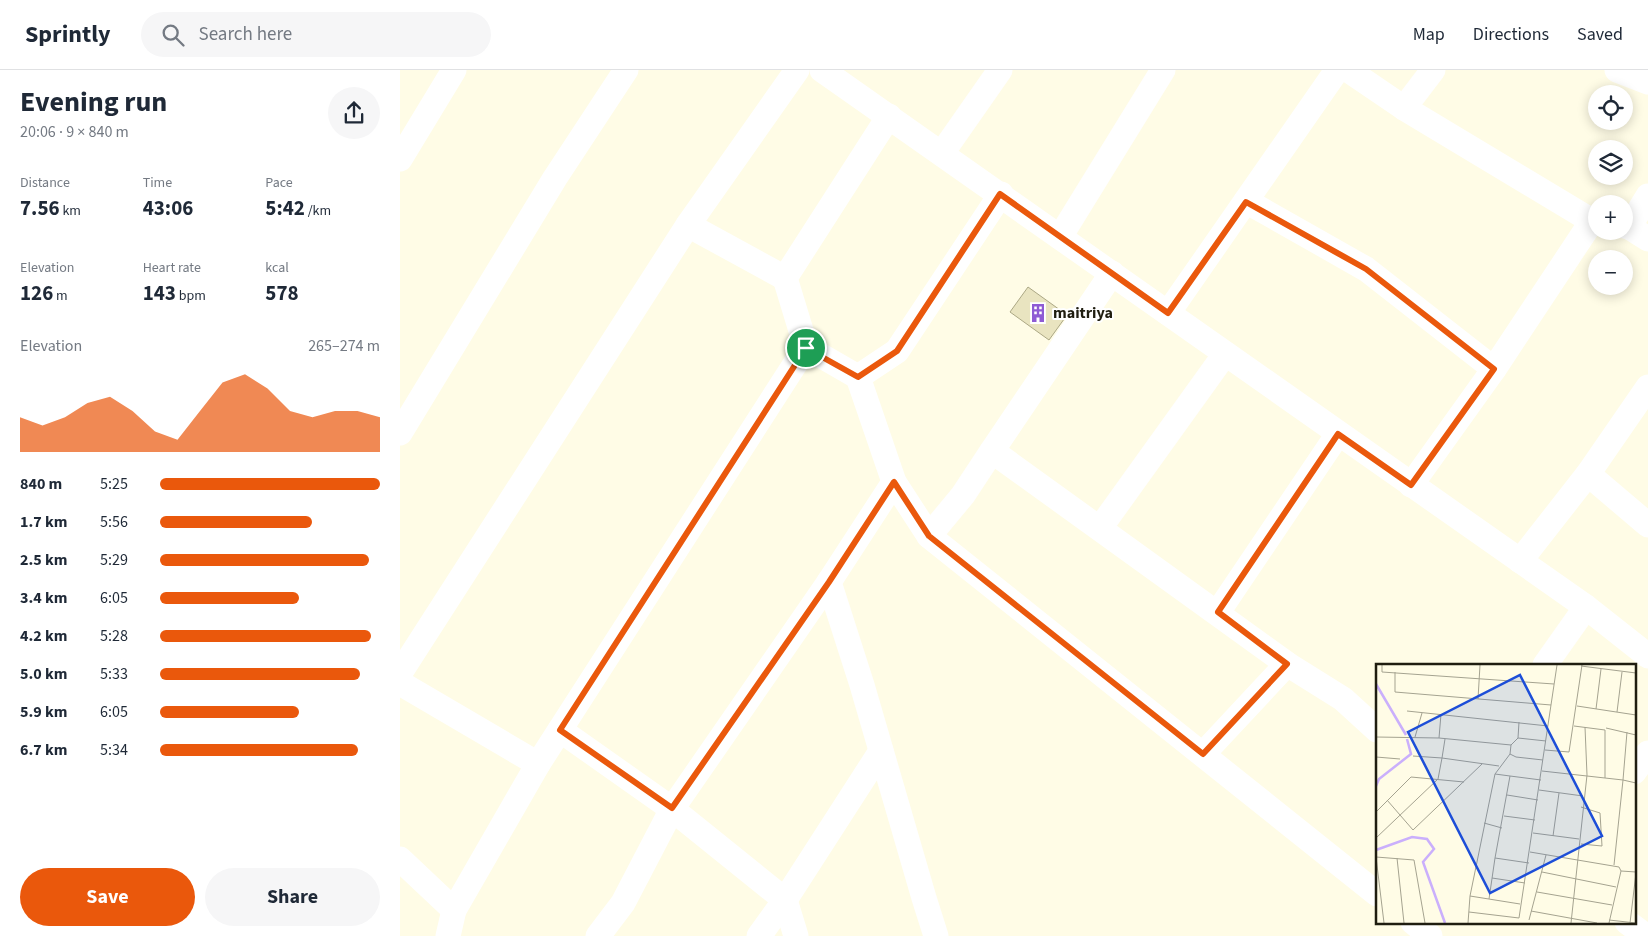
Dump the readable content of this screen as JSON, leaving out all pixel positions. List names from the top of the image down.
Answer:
{
  "places": {
    "building": ["maitriya"]
  },
  "page": {
    "header": "Sprintly",
    "search": "Search here",
    "nav": ["Map", "Directions", "Saved"],
    "heading": ["Evening run", "20:06 · 9 × 840 m"],
    "map_buttons": ["+", "−"],
    "stats": [
      ["Distance", "7.56 km"],
      ["Time", "43:06"],
      ["Pace", "5:42 /km"],
      ["Elevation", "126 m"],
      ["Heart rate", "143 bpm"],
      ["kcal", "578"]
    ],
    "chart": ["Elevation", "265–274 m"],
    "list": [
      {
        "name": "840 m",
        "note": "5:25"
      },
      {
        "name": "1.7 km",
        "note": "5:56"
      },
      {
        "name": "2.5 km",
        "note": "5:29"
      },
      {
        "name": "3.4 km",
        "note": "6:05"
      },
      {
        "name": "4.2 km",
        "note": "5:28"
      },
      {
        "name": "5.0 km",
        "note": "5:33"
      },
      {
        "name": "5.9 km",
        "note": "6:05"
      },
      {
        "name": "6.7 km",
        "note": "5:34"
      }
    ],
    "buttons": ["Save", "Share"]
  }
}
